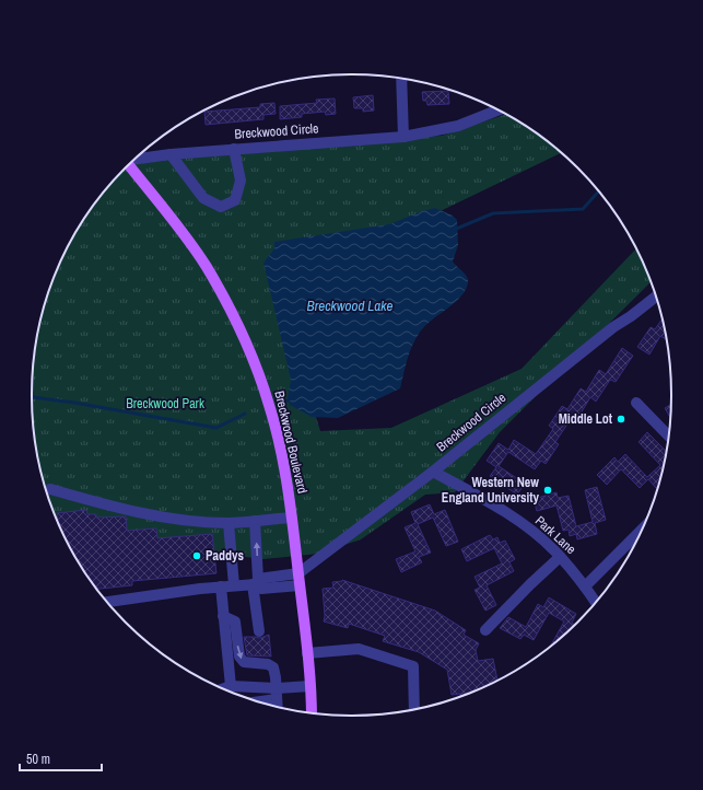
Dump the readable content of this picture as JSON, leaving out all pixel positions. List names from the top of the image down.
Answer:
{
  "streets": {
    "main road": ["Breckwood Boulevard"],
    "street": ["Breckwood Circle", "Park Lane"]
  },
  "crossings": [
    ["Breckwood Circle", "Breckwood Boulevard"],
    ["Breckwood Circle", "Park Lane"]
  ],
  "water": ["Breckwood Lake"],
  "parks": ["Breckwood Park"],
  "places": ["Middle Lot", "Western New England University", "Paddys"],
  "scale_bar": "50 m"
}
